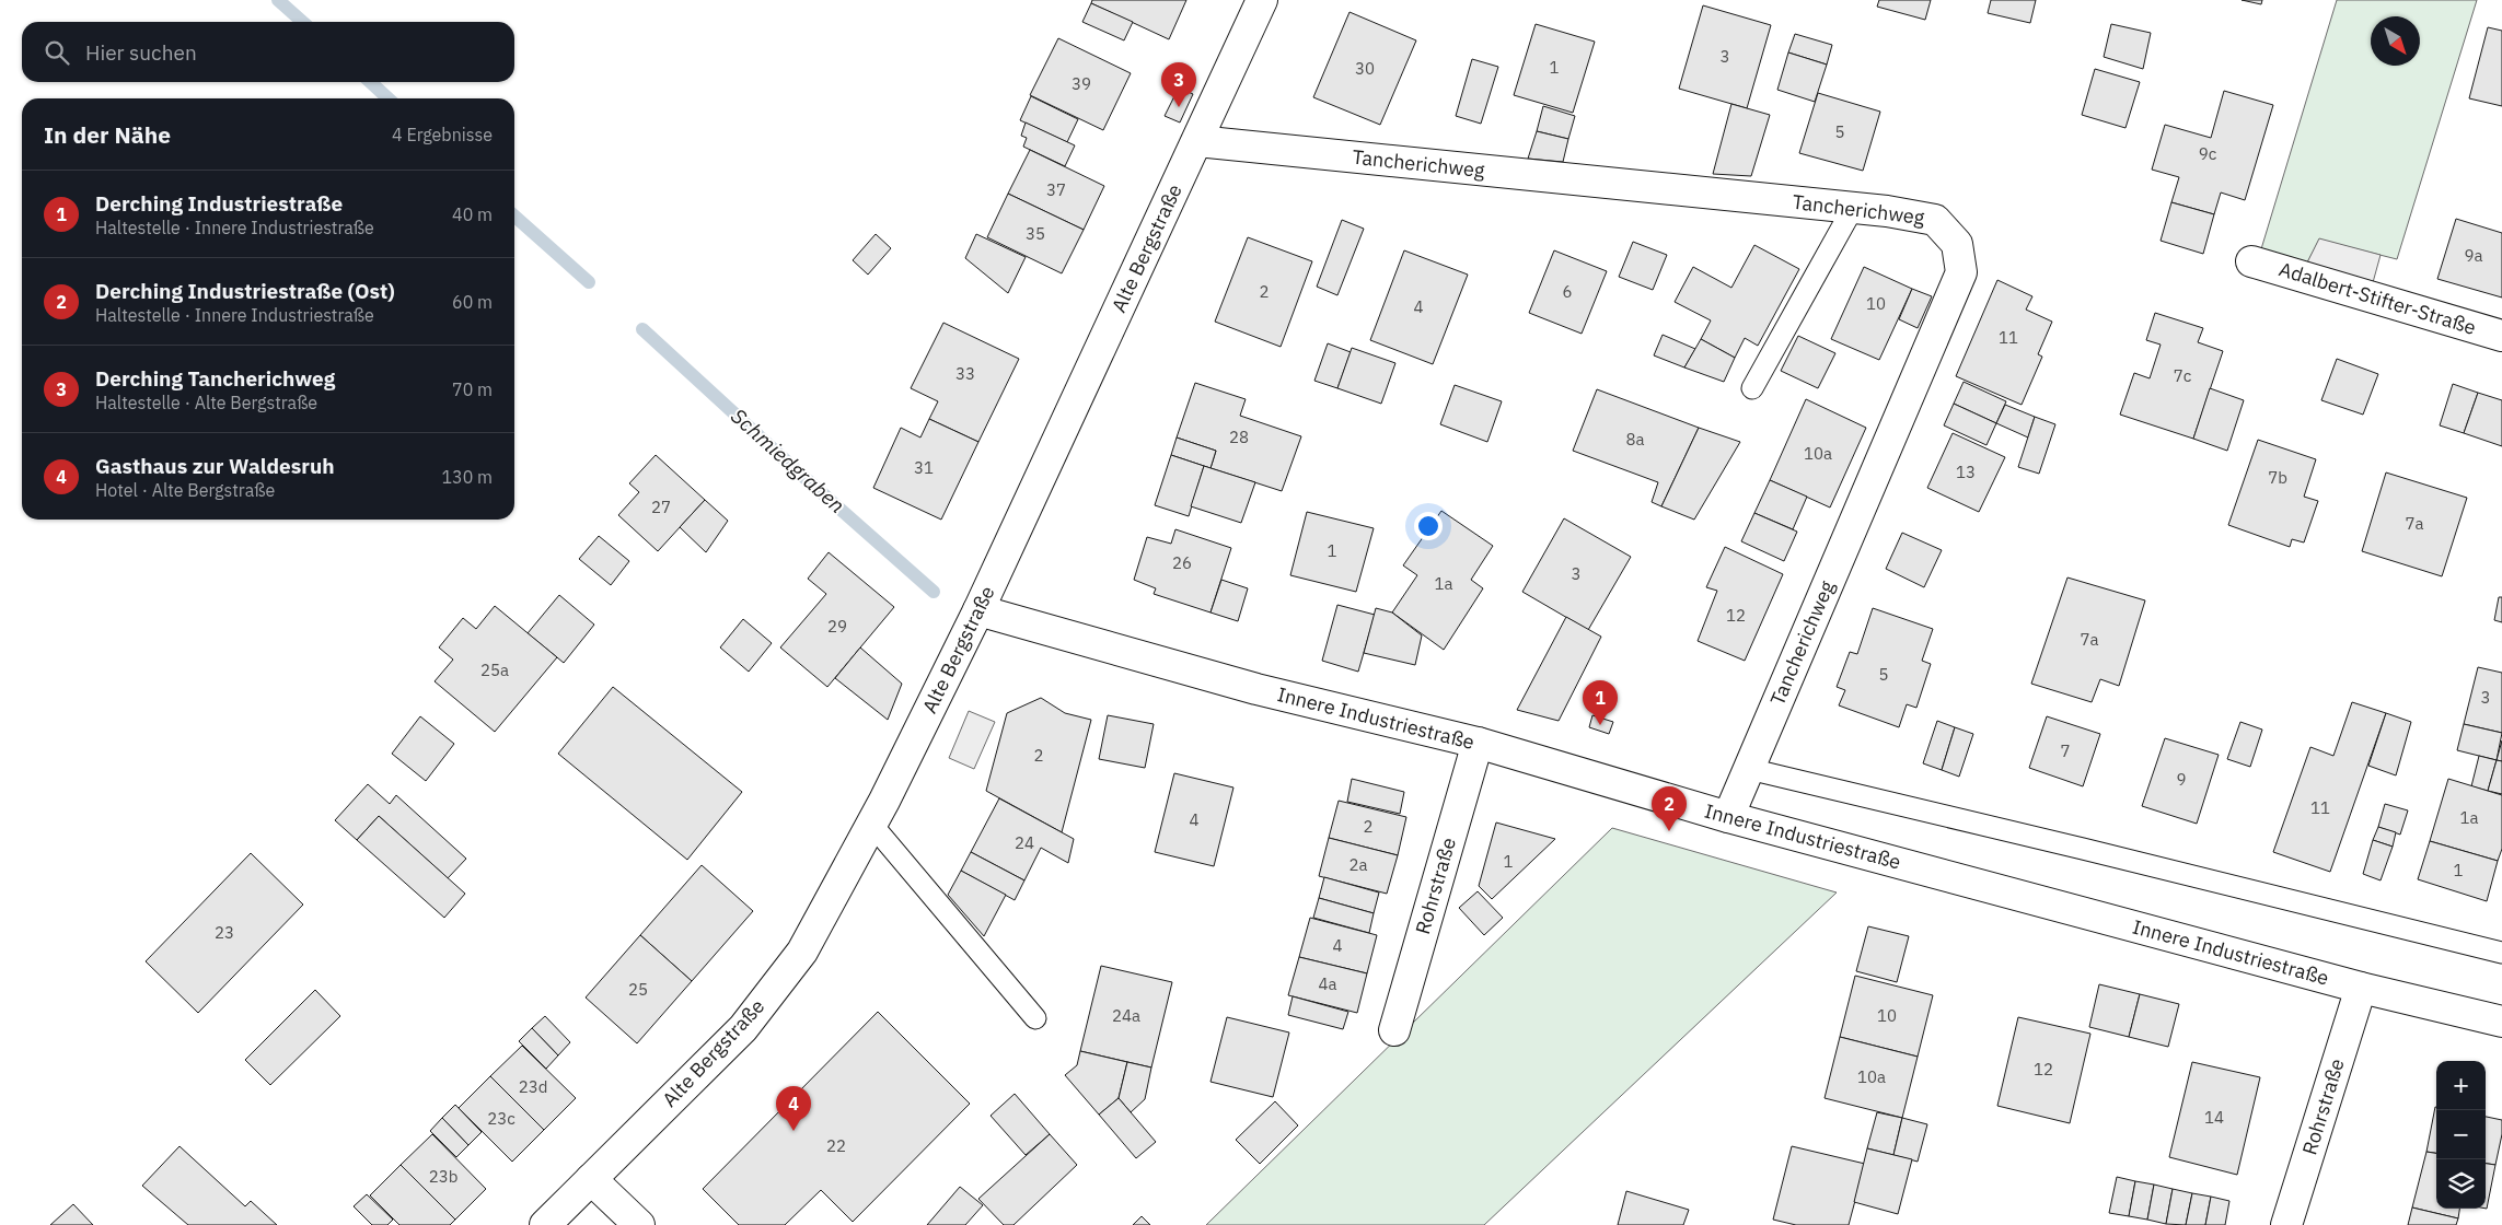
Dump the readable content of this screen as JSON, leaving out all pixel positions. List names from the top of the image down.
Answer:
{
  "streets": {
    "street": [
      "Tancherichweg",
      "Alte Bergstraße",
      "Adalbert-Stifter-Straße",
      "Innere Industriestraße",
      "Rohrstraße"
    ]
  },
  "crossings": [
    ["Tancherichweg", "Alte Bergstraße"],
    ["Tancherichweg", "Innere Industriestraße"],
    ["Alte Bergstraße", "Innere Industriestraße"],
    ["Innere Industriestraße", "Rohrstraße"]
  ],
  "water": ["Schmiedgraben"],
  "house_numbers": [
    "3",
    "1",
    "30",
    "39",
    "5",
    "9c",
    "37",
    "35",
    "9a",
    "2",
    "6",
    "10",
    "4",
    "11",
    "33",
    "7c",
    "28",
    "8a",
    "10a",
    "31",
    "13",
    "7b",
    "27",
    "7a",
    "1",
    "26",
    "3",
    "1a",
    "12",
    "29",
    "7a",
    "25a",
    "5",
    "3",
    "7",
    "2",
    "9",
    "11",
    "1a",
    "4",
    "2",
    "24",
    "1",
    "2a",
    "1",
    "23",
    "4",
    "4a",
    "25",
    "24a",
    "10",
    "12",
    "10a",
    "23d",
    "14",
    "23c",
    "22",
    "23b"
  ],
  "north": "bottom right",
  "page": {
    "search": "Hier suchen",
    "pins": [
      "3",
      "1",
      "2",
      "4"
    ],
    "heading": ["In der Nähe", "4 Ergebnisse"],
    "list": [
      {
        "mark": "1",
        "name": "Derching Industriestraße",
        "note": "Haltestelle · Innere Industriestraße",
        "value": "40 m"
      },
      {
        "mark": "2",
        "name": "Derching Industriestraße (Ost)",
        "note": "Haltestelle · Innere Industriestraße",
        "value": "60 m"
      },
      {
        "mark": "3",
        "name": "Derching Tancherichweg",
        "note": "Haltestelle · Alte Bergstraße",
        "value": "70 m"
      },
      {
        "mark": "4",
        "name": "Gasthaus zur Waldesruh",
        "note": "Hotel · Alte Bergstraße",
        "value": "130 m"
      }
    ],
    "map_buttons": ["+", "−"]
  }
}
